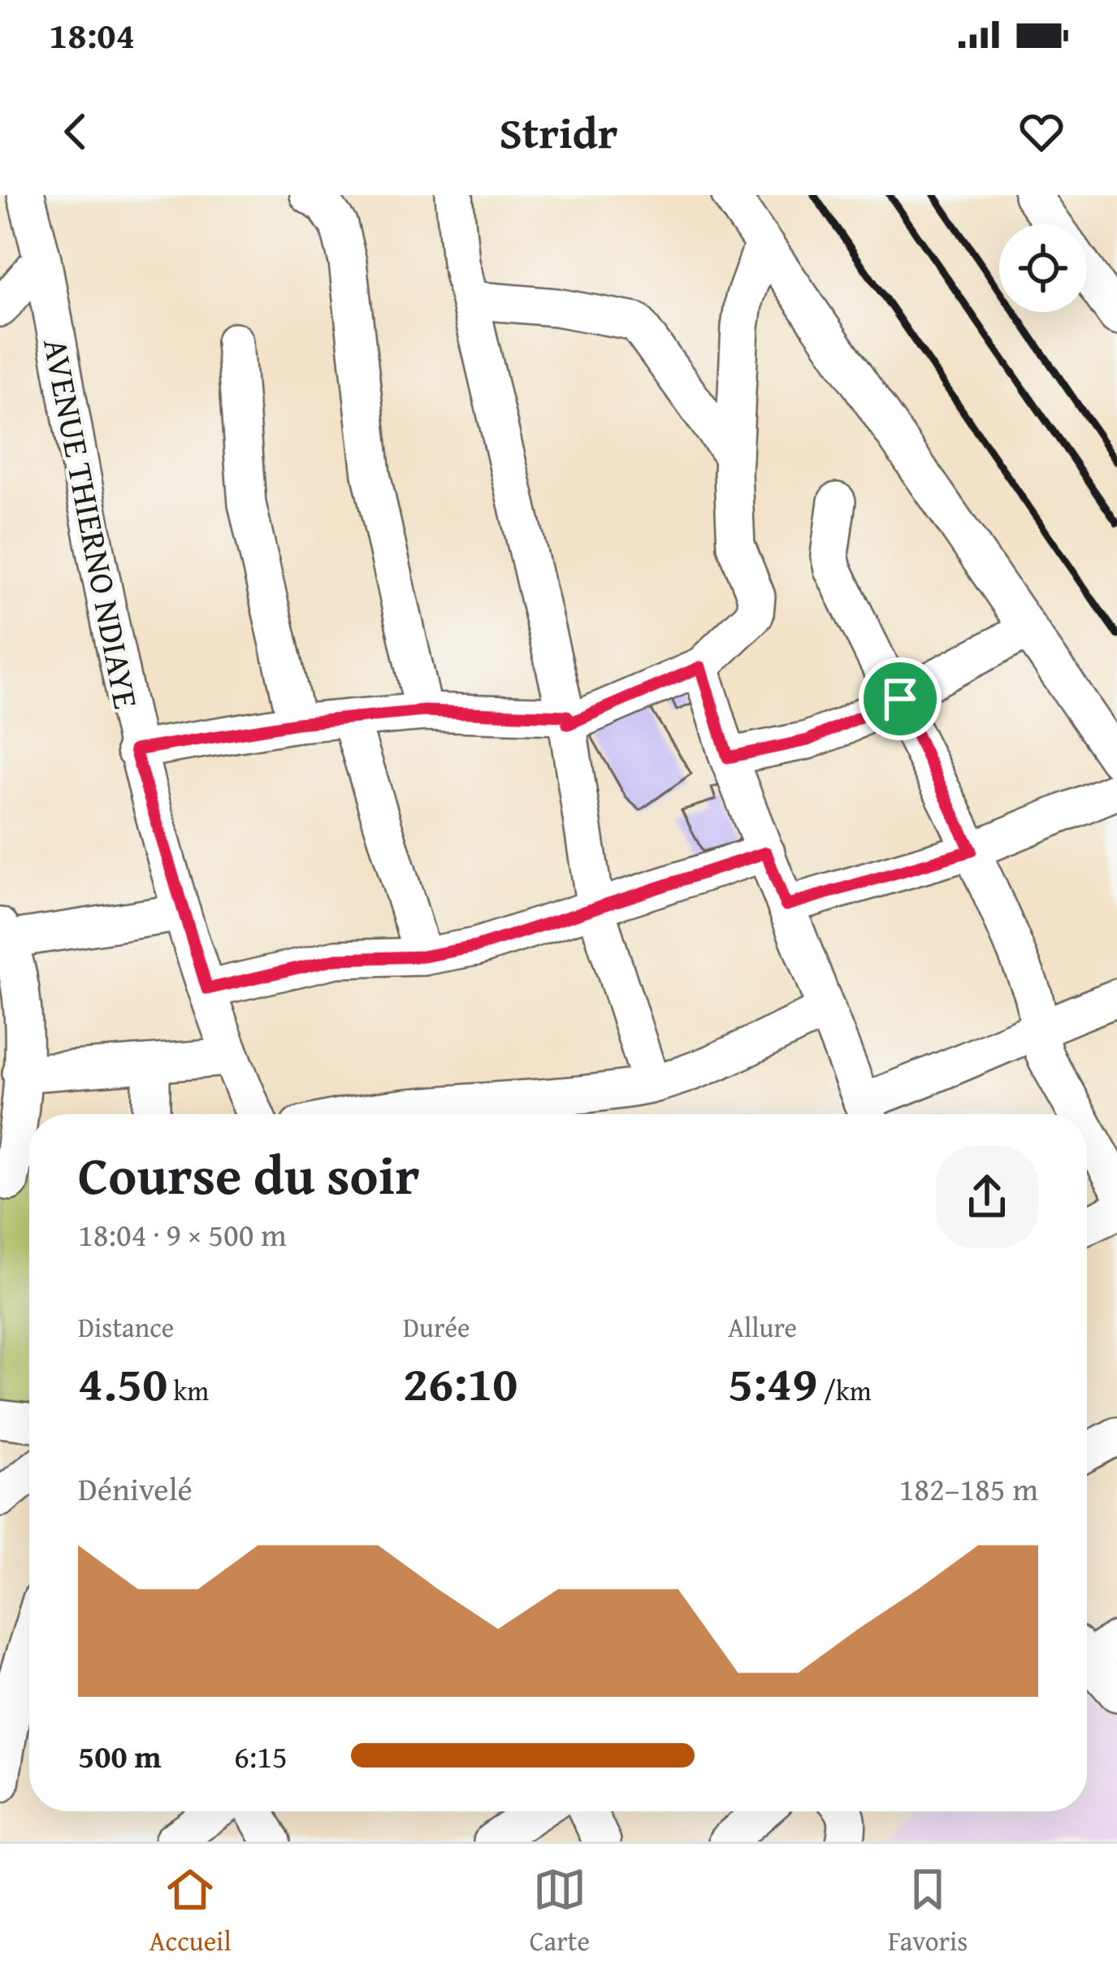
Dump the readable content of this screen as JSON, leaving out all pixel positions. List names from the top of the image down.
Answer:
{
  "streets": {
    "street": ["AVENUE THIERNO NDIAYE"]
  },
  "page": {
    "status": "18:04",
    "header": "Stridr",
    "heading": ["Course du soir", "18:04 · 9 × 500 m"],
    "stats": [
      ["Distance", "4.50 km"],
      ["Durée", "26:10"],
      ["Allure", "5:49 /km"]
    ],
    "chart": ["Dénivelé", "182–185 m"],
    "list": [
      {
        "name": "500 m",
        "note": "6:15"
      }
    ],
    "tabs": ["Accueil", "Carte", "Favoris"]
  }
}
